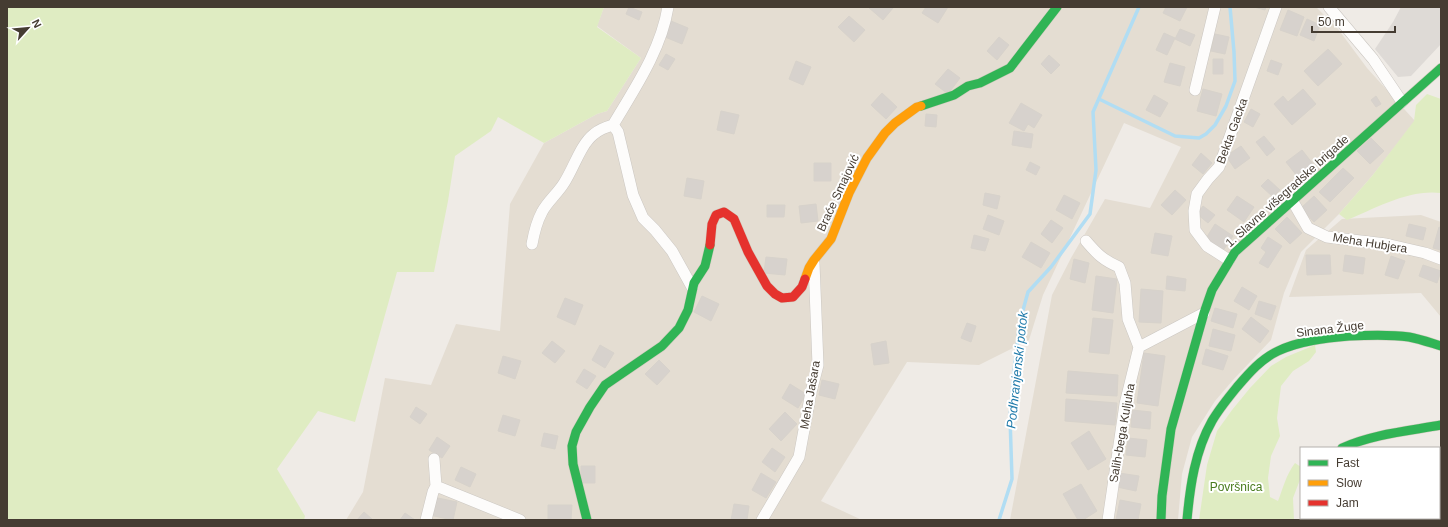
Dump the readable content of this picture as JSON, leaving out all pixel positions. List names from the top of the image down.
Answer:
{
  "streets": {
    "street": [
      "Bekta Gacka",
      "1. Slavne višegradske brigade",
      "Braće Smajović",
      "Meha Hubjera",
      "Sinana Žuge",
      "Meha Jašara",
      "Salih-bega Kuljuha"
    ]
  },
  "crossings": [
    ["Bekta Gacka", "1. Slavne višegradske brigade"],
    ["1. Slavne višegradske brigade", "Meha Hubjera"],
    ["Braće Smajović", "Meha Jašara"]
  ],
  "water": ["Podhranjenski potok"],
  "parks": ["Površnica"],
  "legend": ["Fast", "Slow", "Jam"],
  "scale_bar": "50 m",
  "north": "top right"
}
